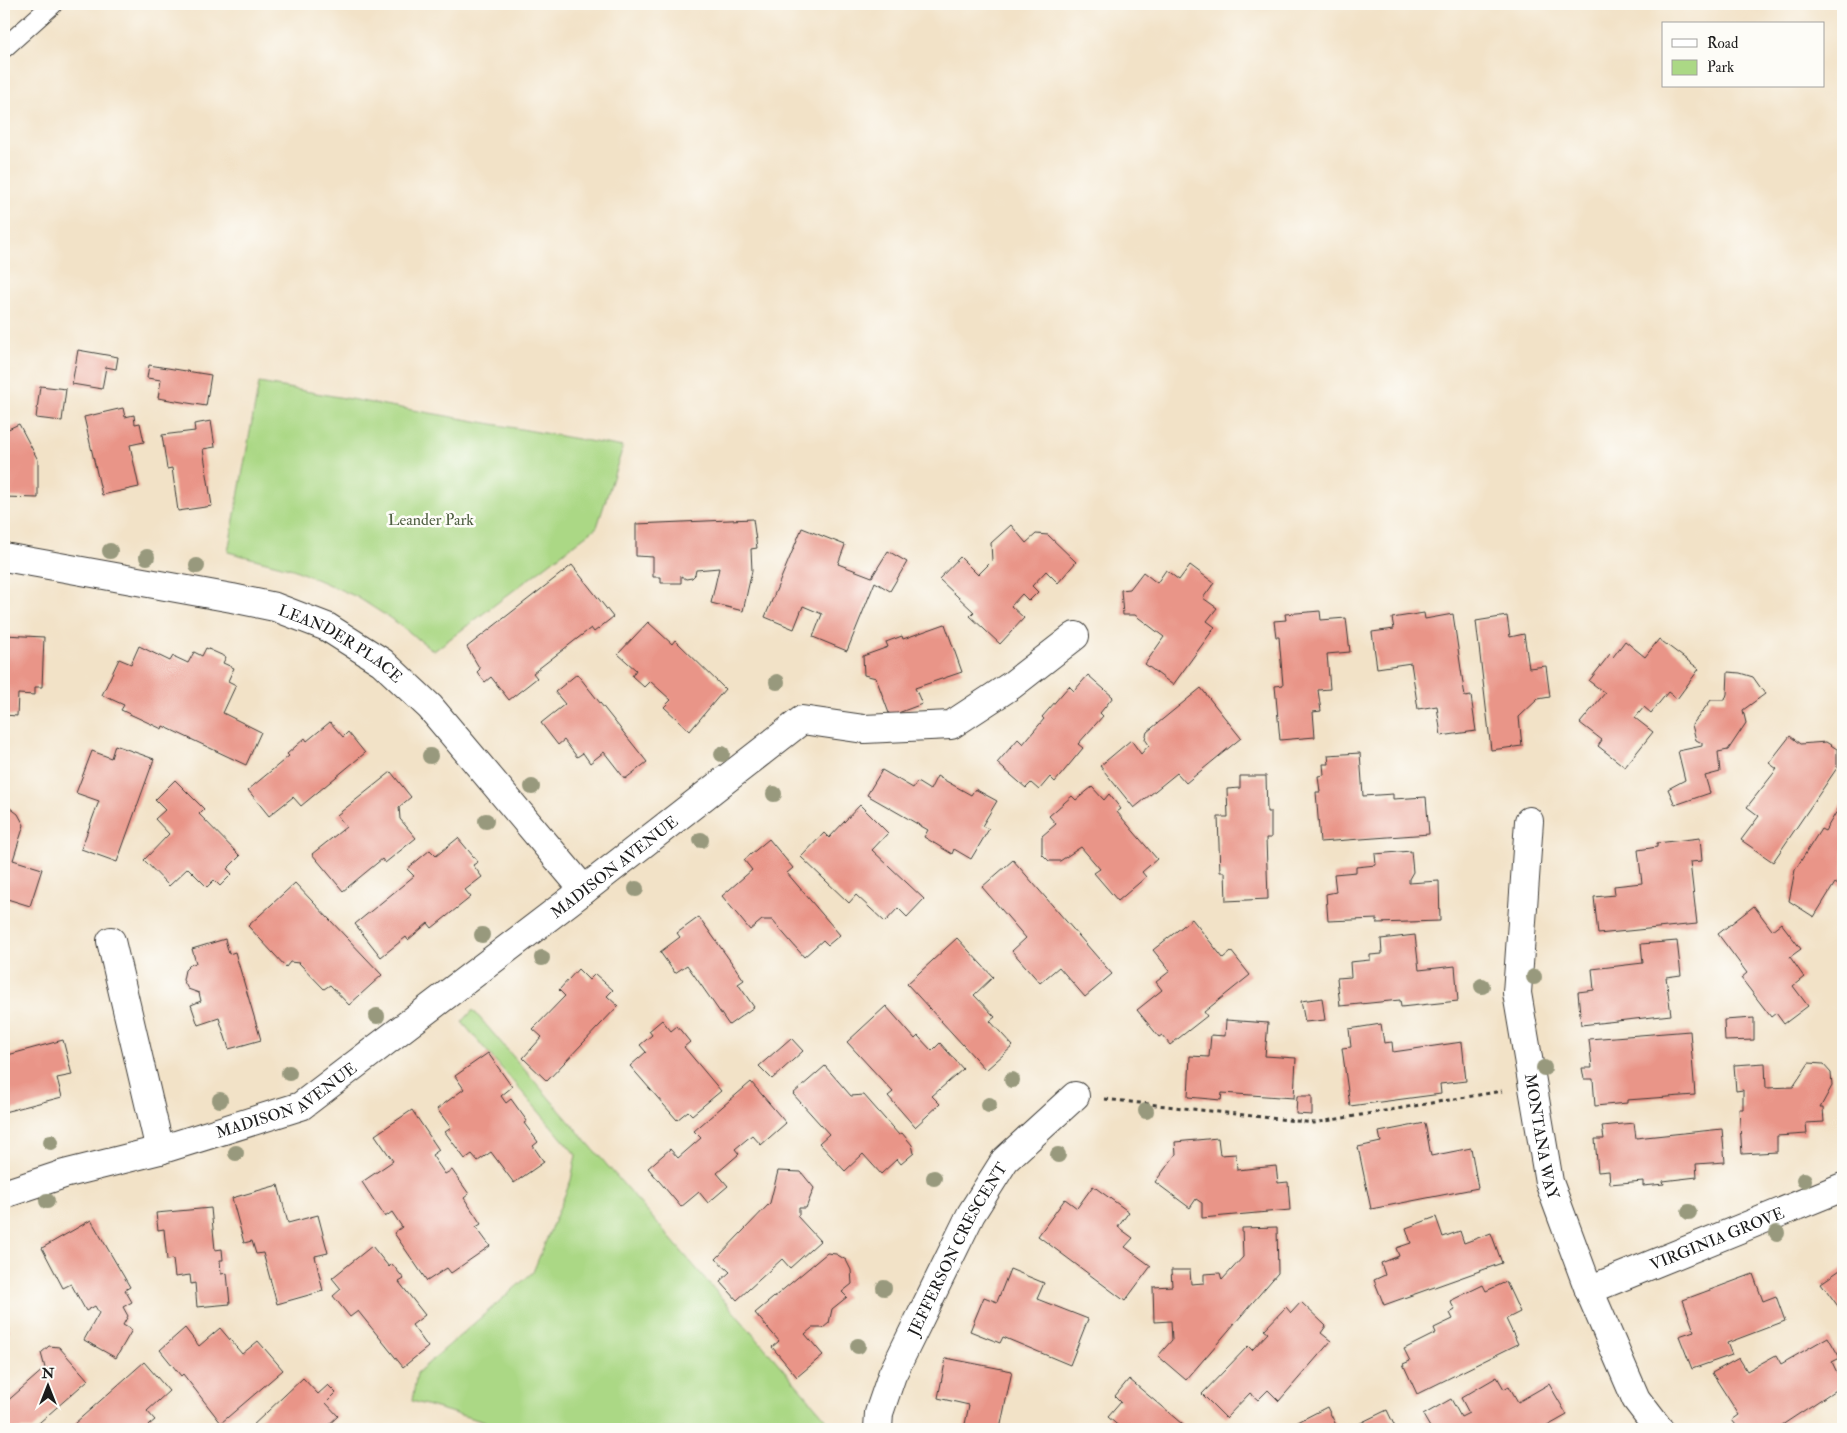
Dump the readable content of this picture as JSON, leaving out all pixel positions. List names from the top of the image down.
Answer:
{
  "streets": {
    "street": [
      "LEANDER PLACE",
      "MADISON AVENUE",
      "MONTANA WAY",
      "VIRGINIA GROVE",
      "JEFFERSON CRESCENT"
    ]
  },
  "crossings": [
    ["LEANDER PLACE", "MADISON AVENUE"],
    ["MONTANA WAY", "VIRGINIA GROVE"]
  ],
  "parks": ["Leander Park"],
  "legend": ["Road", "Park"],
  "north": "top"
}
